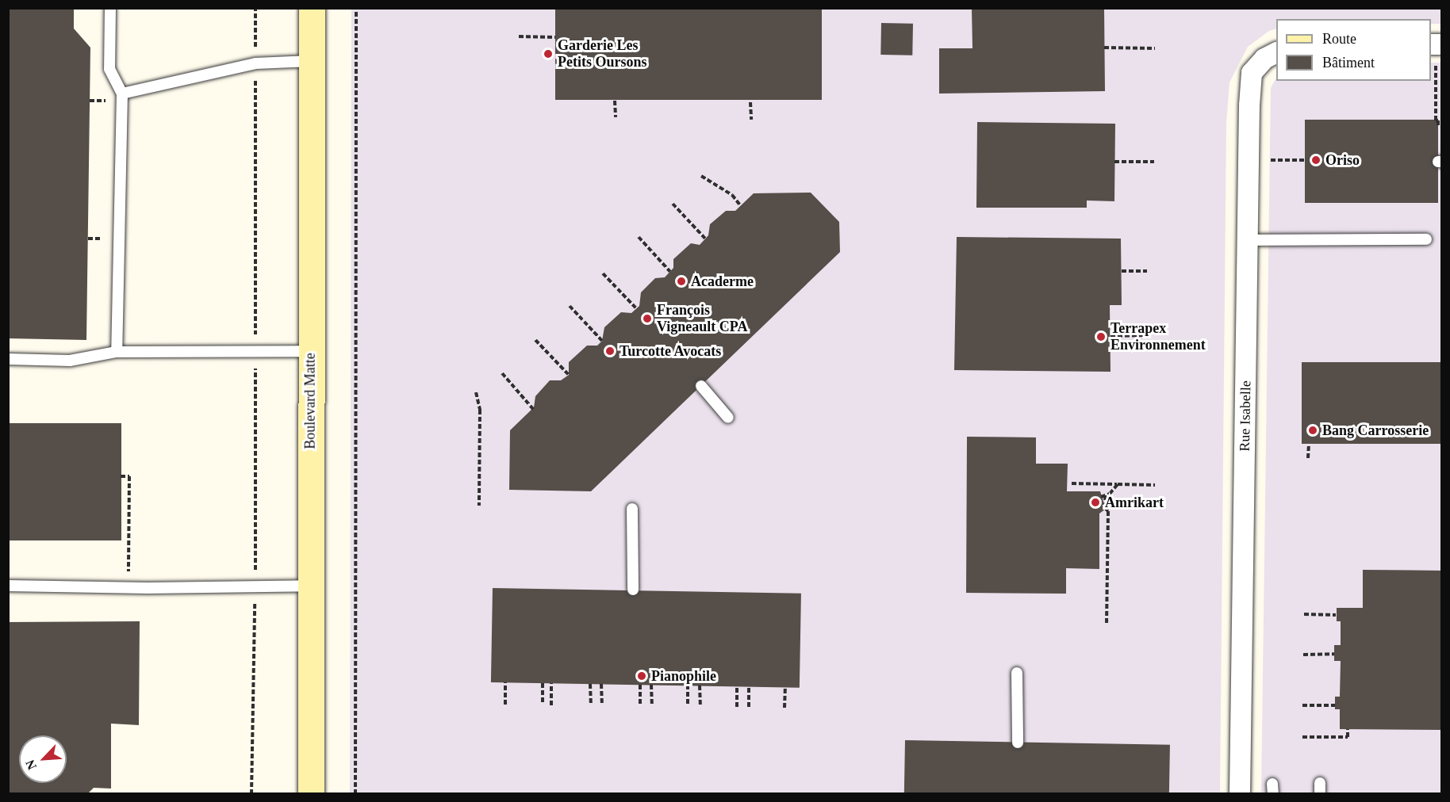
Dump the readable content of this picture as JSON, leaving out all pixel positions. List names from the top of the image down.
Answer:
{
  "streets": {
    "main road": ["Boulevard Matte"],
    "street": ["Rue Isabelle"]
  },
  "places": [
    "Garderie Les Petits Oursons",
    "Oriso",
    "Acaderme",
    "François Vigneault CPA",
    "Terrapex Environnement",
    "Turcotte Avocats",
    "Bang Carrosserie",
    "Amrikart",
    "Pianophile"
  ],
  "legend": ["Route", "Bâtiment"],
  "north": "bottom left"
}
